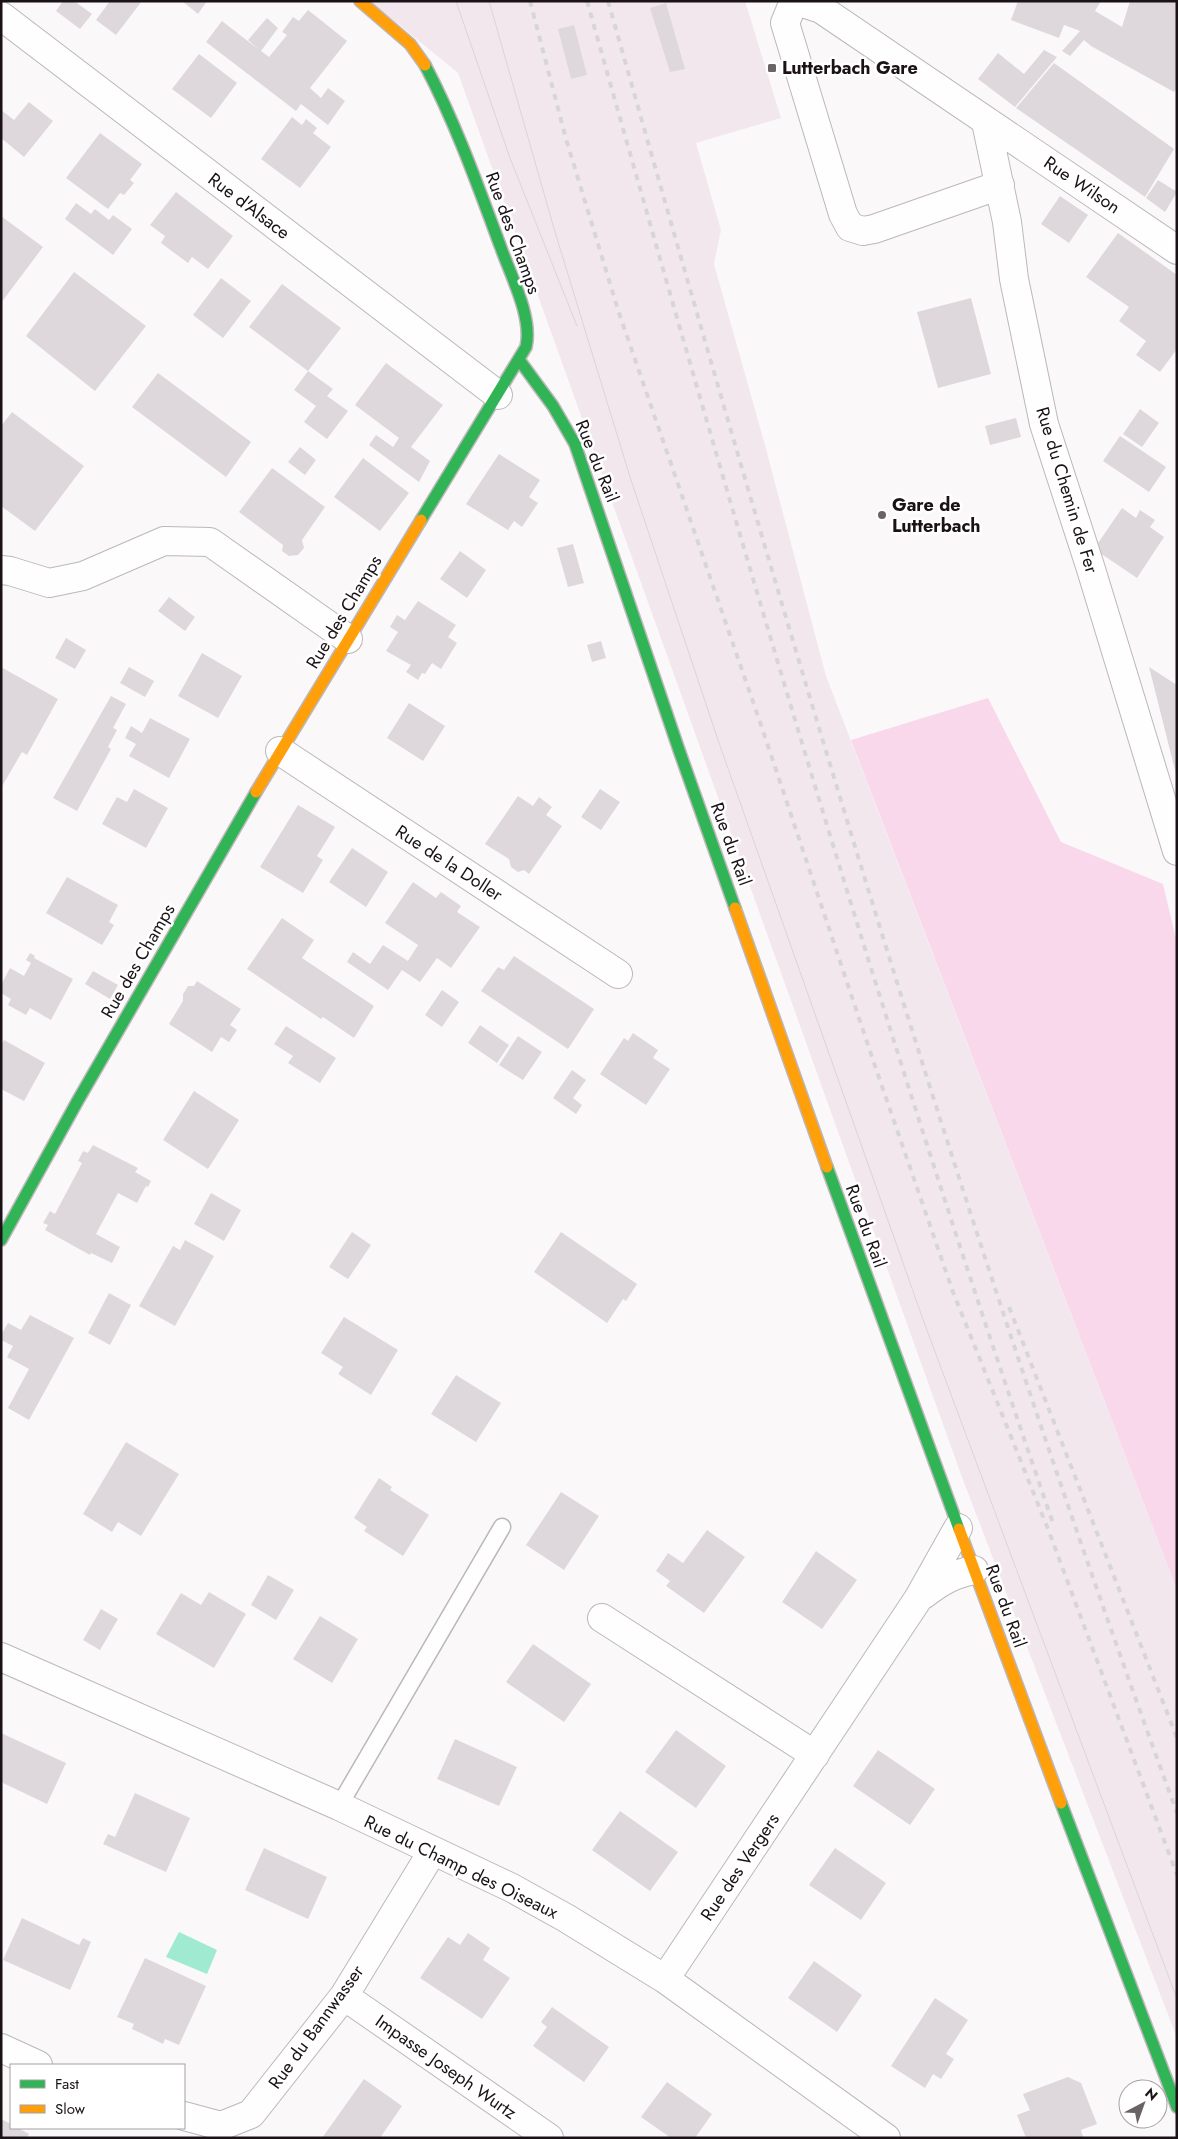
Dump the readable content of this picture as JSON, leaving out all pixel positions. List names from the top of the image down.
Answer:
{
  "streets": {
    "street": [
      "Rue Wilson",
      "Rue d'Alsace",
      "Rue des Champs",
      "Rue du Rail",
      "Rue du Chemin de Fer",
      "Rue de la Doller",
      "Rue du Champ des Oiseaux",
      "Rue des Vergers",
      "Rue du Bannwasser",
      "Impasse Joseph Wurtz"
    ]
  },
  "crossings": [
    ["Rue Wilson", "Rue du Chemin de Fer"],
    ["Rue d'Alsace", "Rue des Champs"],
    ["Rue des Champs", "Rue du Rail"],
    ["Rue des Champs", "Rue de la Doller"],
    ["Rue du Rail", "Rue des Vergers"],
    ["Rue du Champ des Oiseaux", "Rue des Vergers"],
    ["Rue du Champ des Oiseaux", "Rue du Bannwasser"],
    ["Rue du Bannwasser", "Impasse Joseph Wurtz"]
  ],
  "places": {
    "transit": ["Lutterbach Gare"],
    "other": ["Gare de Lutterbach"]
  },
  "legend": ["Fast", "Slow"],
  "north": "top right"
}
